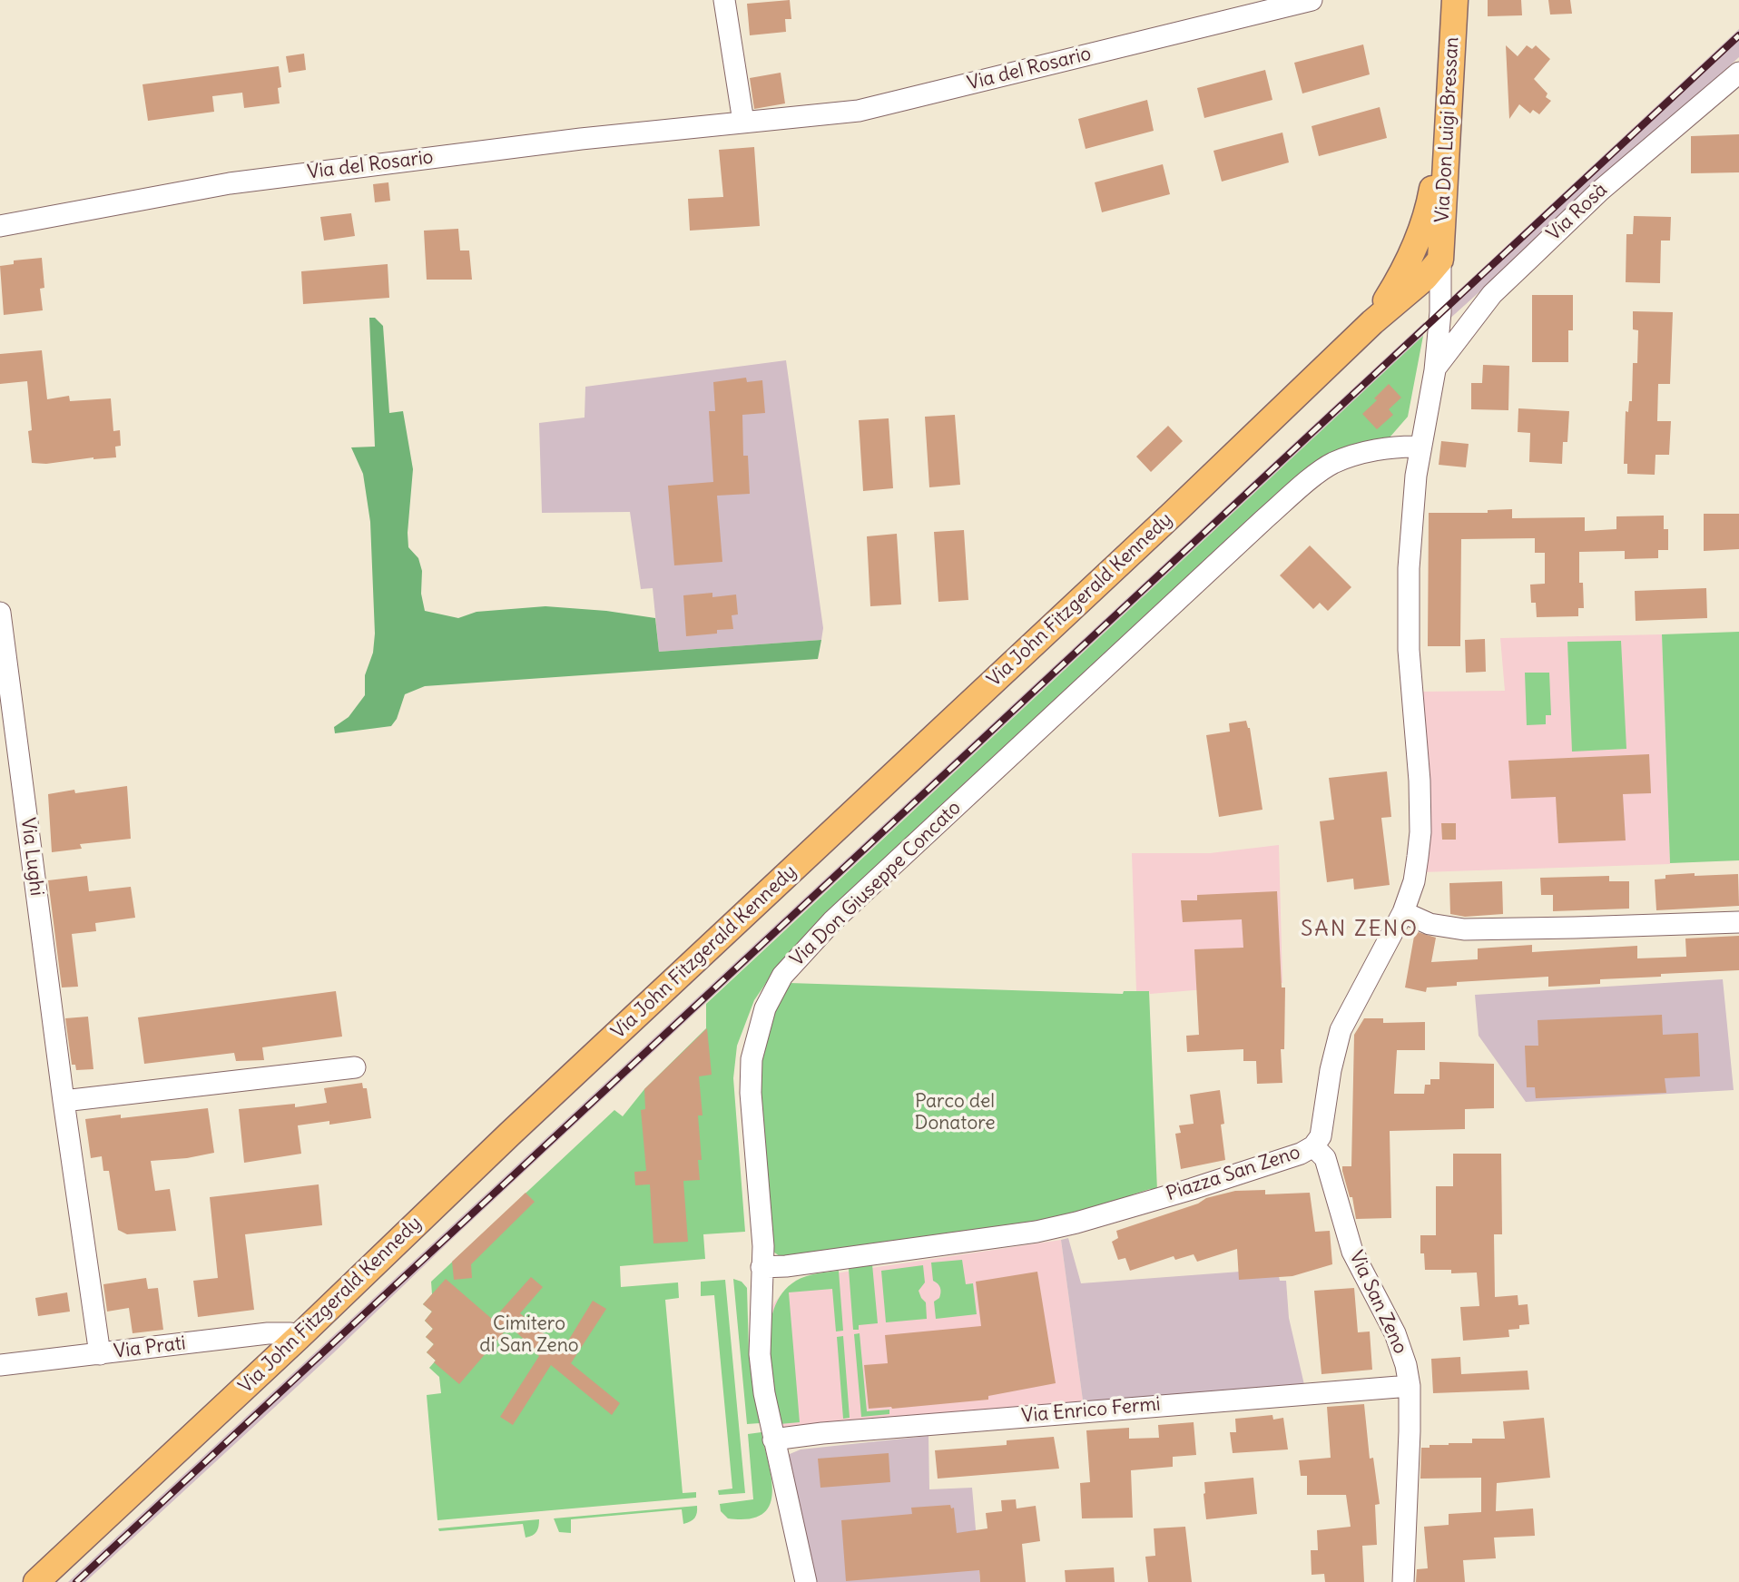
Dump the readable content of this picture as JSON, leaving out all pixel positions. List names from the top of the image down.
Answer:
{
  "streets": {
    "main road": ["Via Don Luigi Bressan", "Via John Fitzgerald Kennedy"],
    "street": [
      "Via del Rosario",
      "Via Rosà",
      "Via Lughi",
      "Via Don Giuseppe Concato",
      "Piazza San Zeno",
      "Via San Zeno",
      "Via Prati",
      "Via Enrico Fermi"
    ]
  },
  "crossings": [
    ["Via Don Luigi Bressan", "Via John Fitzgerald Kennedy"],
    ["Via John Fitzgerald Kennedy", "Via Prati"],
    ["Via Lughi", "Via Prati"],
    ["Via Don Giuseppe Concato", "Piazza San Zeno"],
    ["Via Don Giuseppe Concato", "Via Enrico Fermi"],
    ["Piazza San Zeno", "Via San Zeno"],
    ["Via San Zeno", "Via Enrico Fermi"]
  ],
  "districts": ["SAN ZENO"],
  "parks": ["Parco del Donatore", "Cimitero di San Zeno"]
}
